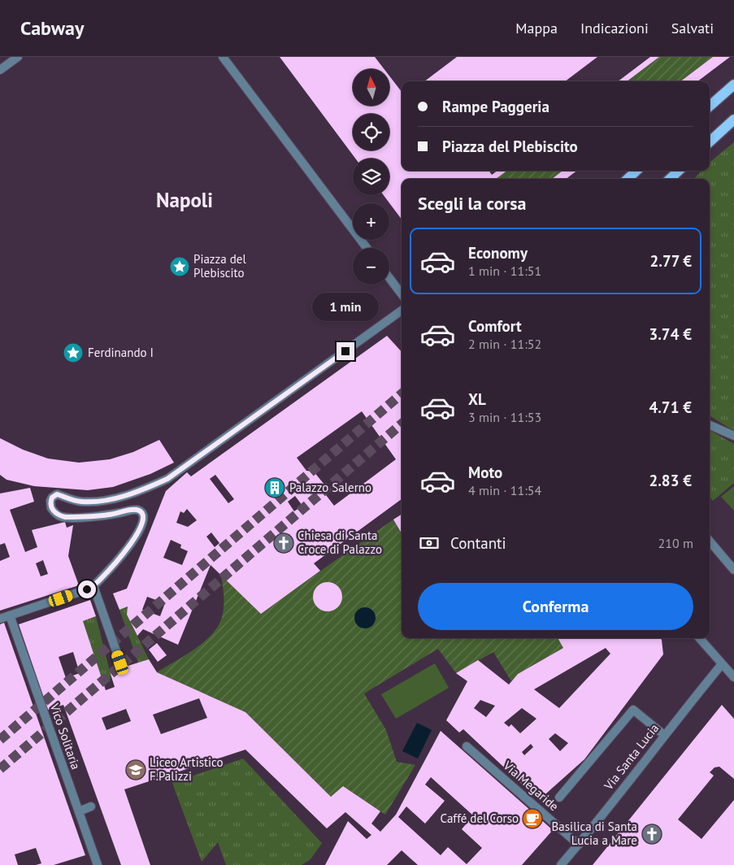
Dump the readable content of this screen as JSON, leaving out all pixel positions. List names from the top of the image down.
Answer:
{
  "streets": {
    "street": ["Vico Solitaria", "Via Santa Lucia", "Via Megaride"]
  },
  "crossings": [
    ["Via Santa Lucia", "Via Megaride"]
  ],
  "districts": ["Napoli"],
  "places": {
    "place": ["Piazza del Plebiscito", "Ferdinando I"],
    "building": ["Palazzo Salerno"],
    "church": ["Chiesa di Santa Croce di Palazzo", "Basilica di Santa Lucia a Mare"],
    "school or university": ["Liceo Artistico F.Palizzi"],
    "cafe": ["Caffé del Corso"]
  },
  "north": "top",
  "page": {
    "header": "Cabway",
    "nav": ["Mappa", "Indicazioni", "Salvati"],
    "map_buttons": ["+", "−"],
    "banner": ["Rampe Paggeria", "Piazza del Plebiscito"],
    "heading": "Scegli la corsa",
    "list": [
      {
        "name": "Economy",
        "note": "1 min · 11:51",
        "value": "2.77 €"
      },
      {
        "name": "Comfort",
        "note": "2 min · 11:52",
        "value": "3.74 €"
      },
      {
        "name": "XL",
        "note": "3 min · 11:53",
        "value": "4.71 €"
      },
      {
        "name": "Moto",
        "note": "4 min · 11:54",
        "value": "2.83 €"
      }
    ],
    "bubble": "1 min",
    "pay": ["Contanti", "210 m"],
    "buttons": "Conferma"
  }
}
